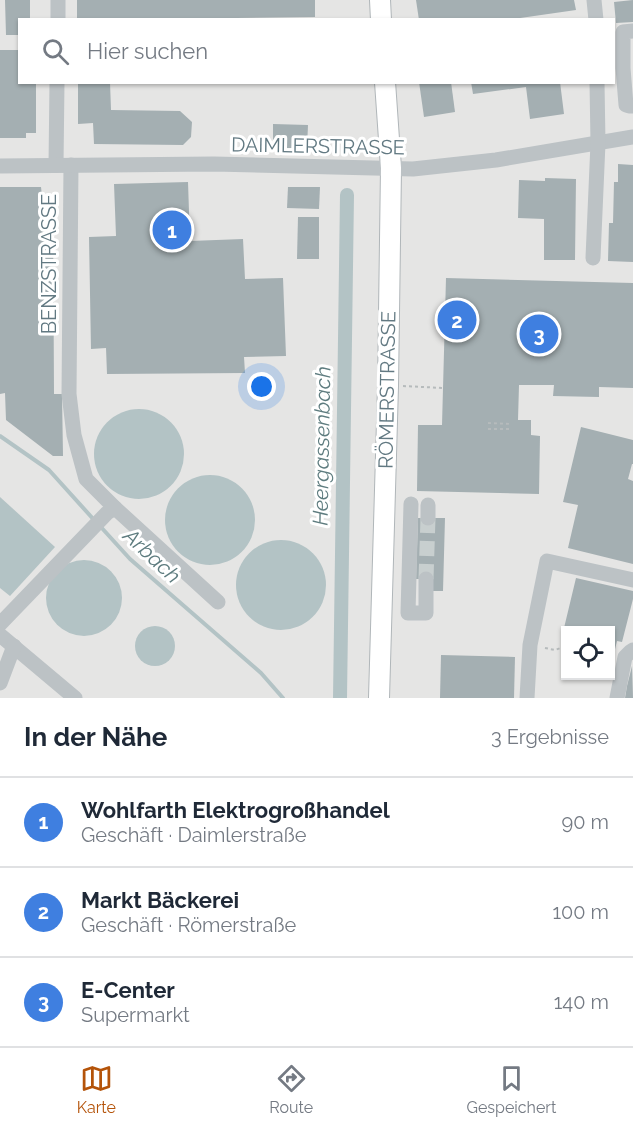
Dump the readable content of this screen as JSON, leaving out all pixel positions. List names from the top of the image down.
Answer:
{
  "streets": {
    "main road": ["RÖMERSTRASSE"],
    "street": ["DAIMLERSTRASSE", "BENZSTRASSE"]
  },
  "crossings": [
    ["DAIMLERSTRASSE", "BENZSTRASSE"],
    ["DAIMLERSTRASSE", "RÖMERSTRASSE"]
  ],
  "water": ["Heergassenbach", "Arbach"],
  "page": {
    "search": "Hier suchen",
    "pins": ["1", "2", "3"],
    "heading": ["In der Nähe", "3 Ergebnisse"],
    "list": [
      {
        "mark": "1",
        "name": "Wohlfarth Elektrogroßhandel",
        "note": "Geschäft · Daimlerstraße",
        "value": "90 m"
      },
      {
        "mark": "2",
        "name": "Markt Bäckerei",
        "note": "Geschäft · Römerstraße",
        "value": "100 m"
      },
      {
        "mark": "3",
        "name": "E-Center",
        "note": "Supermarkt",
        "value": "140 m"
      }
    ],
    "nav": ["Karte", "Route", "Gespeichert"]
  }
}
